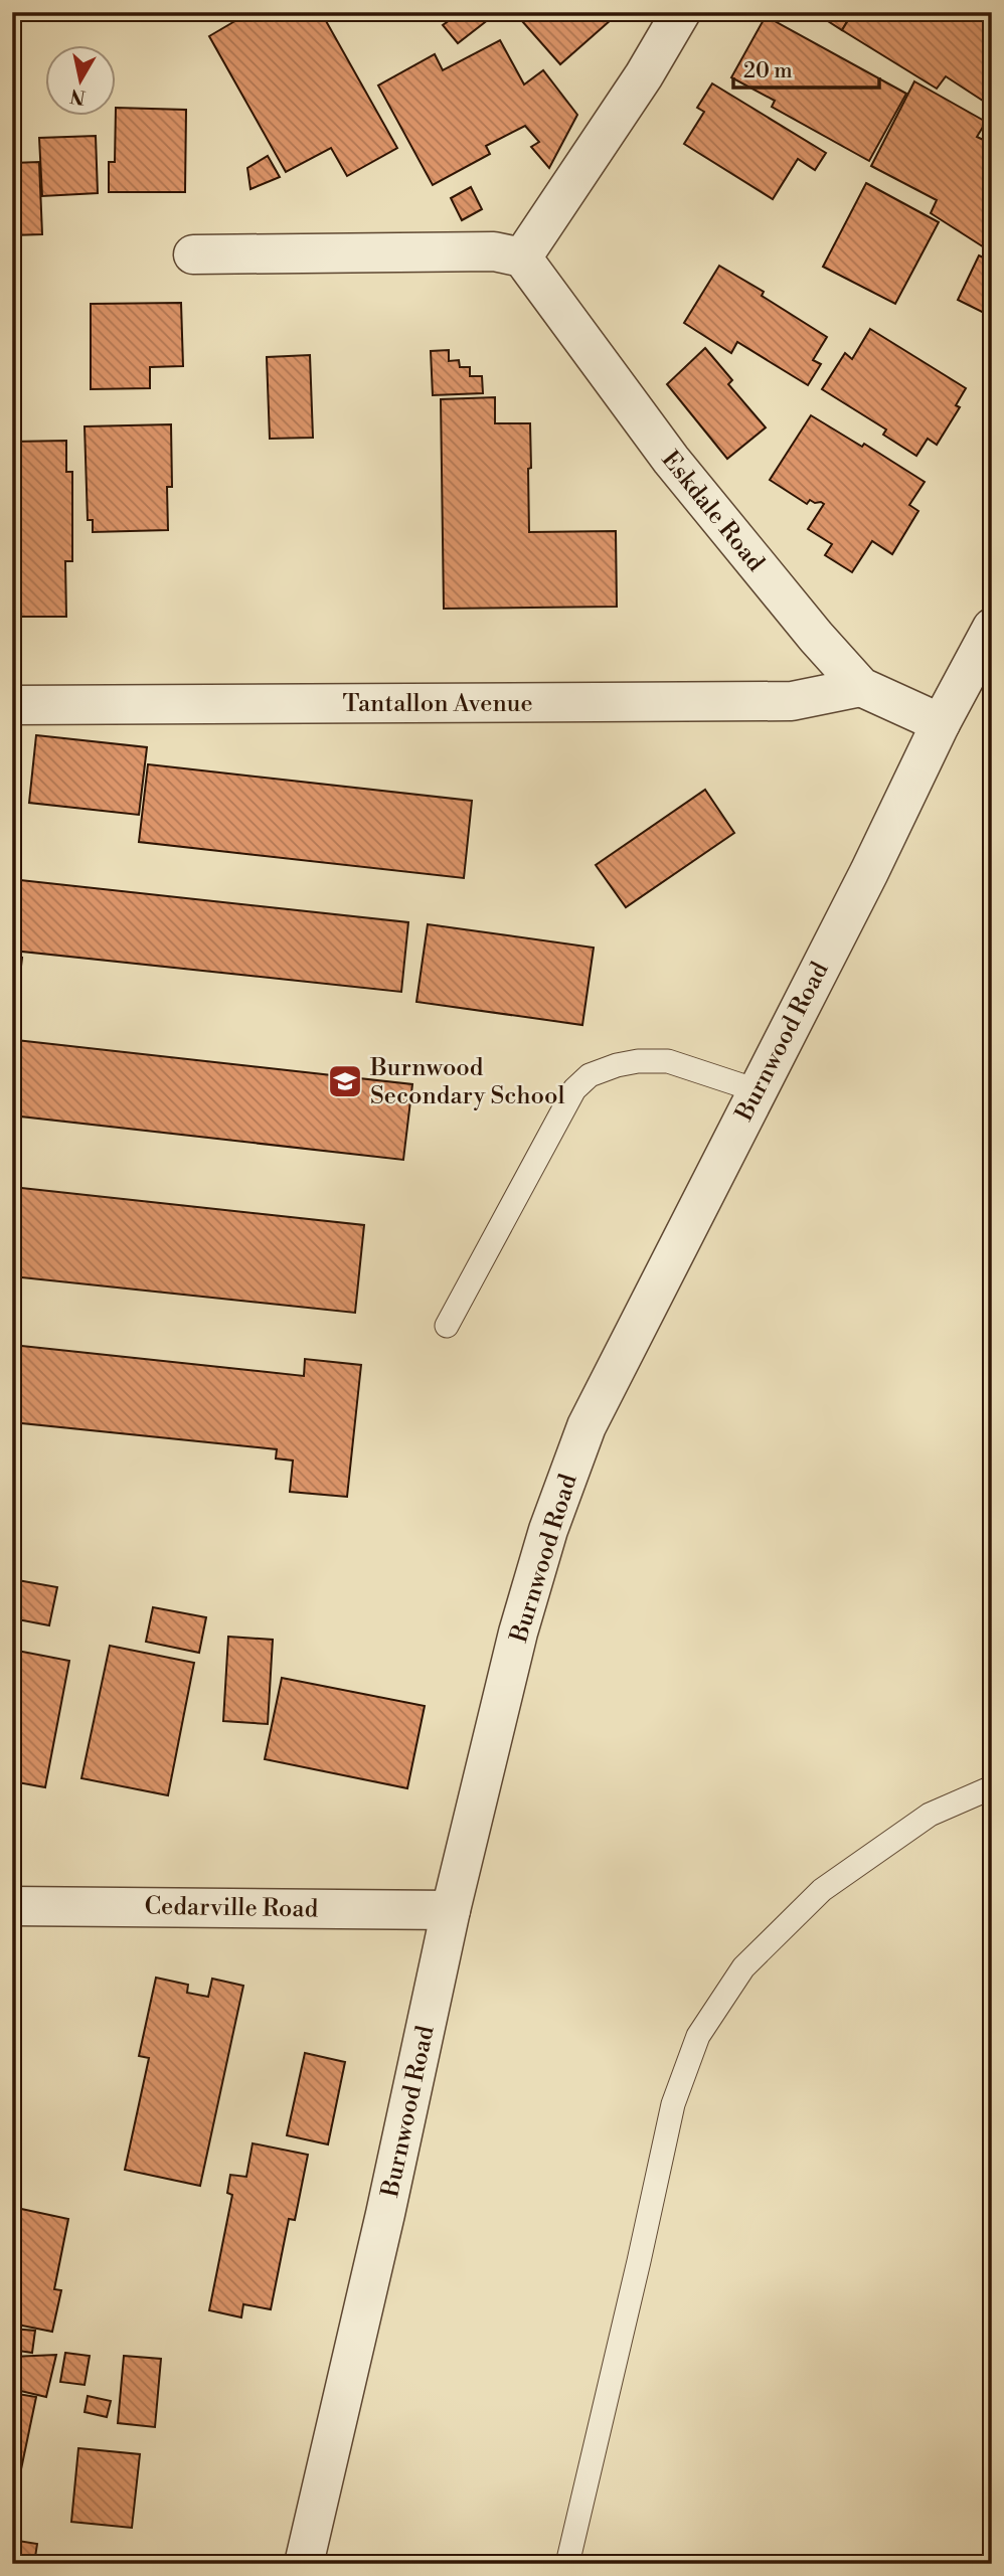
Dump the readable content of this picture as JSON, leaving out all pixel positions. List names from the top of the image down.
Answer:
{
  "streets": {
    "street": [
      "Eskdale Road",
      "Tantallon Avenue",
      "Burnwood Road",
      "Cedarville Road"
    ]
  },
  "crossings": [
    ["Eskdale Road", "Tantallon Avenue"],
    ["Eskdale Road", "Burnwood Road"],
    ["Burnwood Road", "Cedarville Road"]
  ],
  "places": {
    "school or university": ["Burnwood Secondary School"]
  },
  "scale_bar": "20 m",
  "north": "bottom"
}
